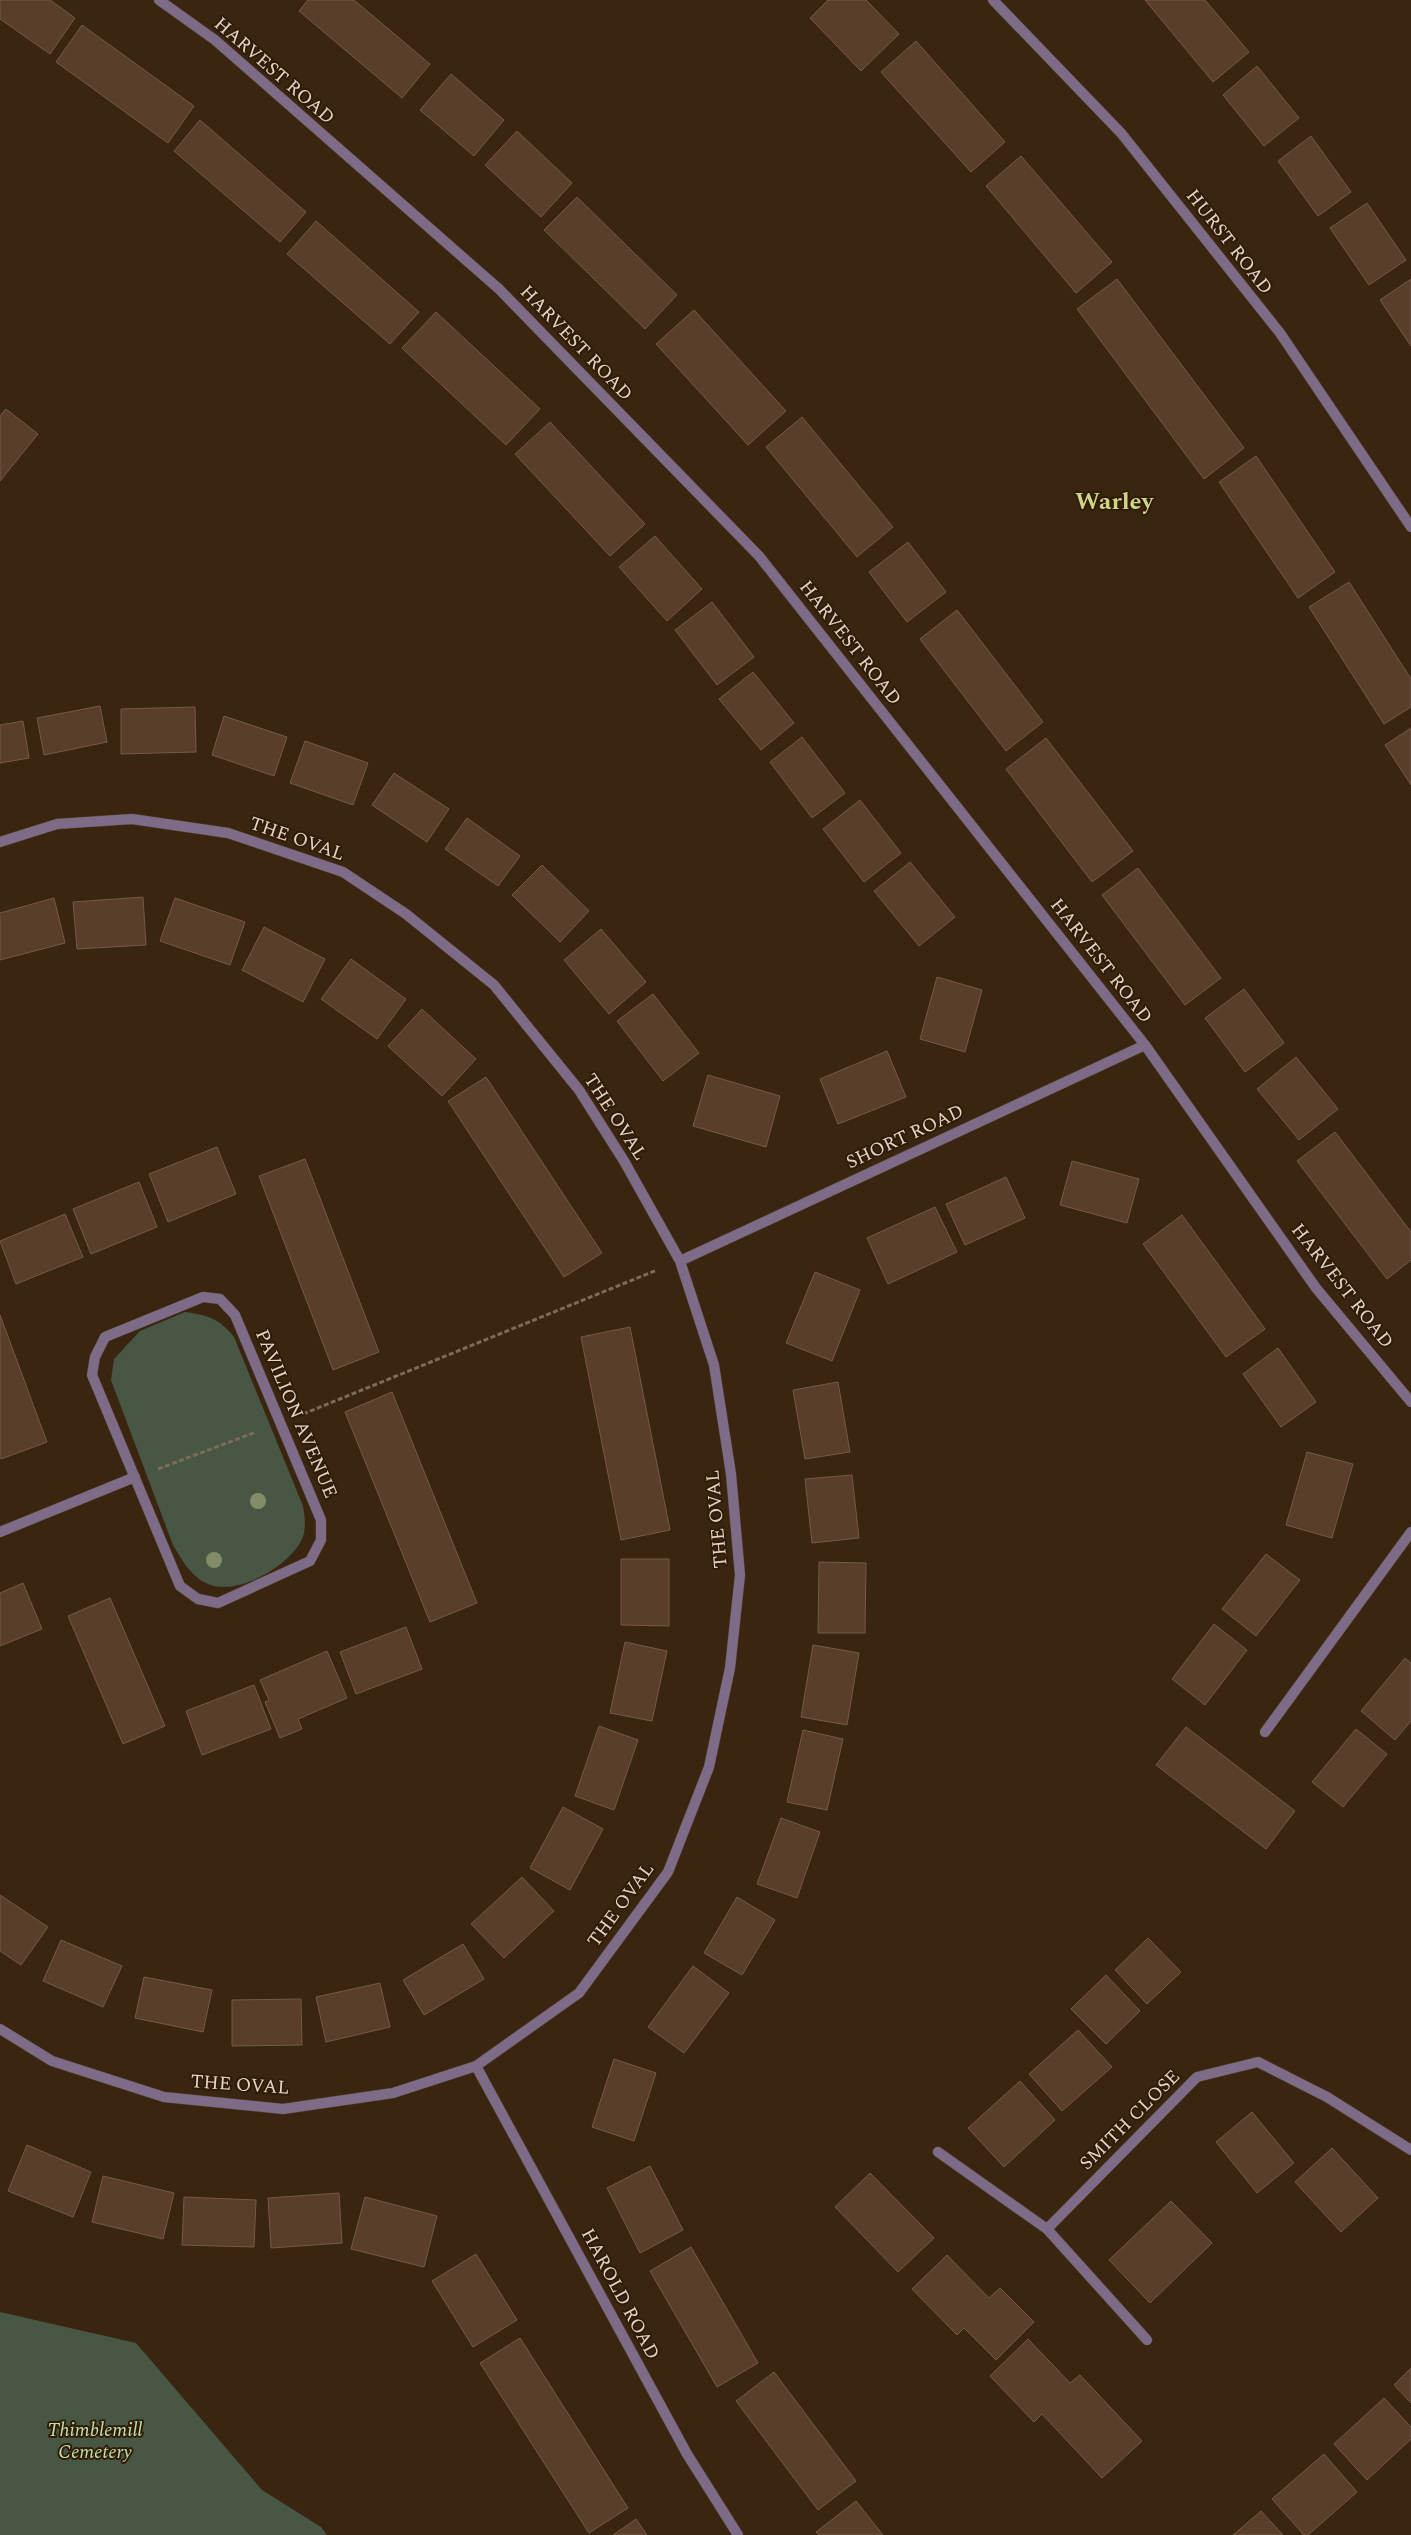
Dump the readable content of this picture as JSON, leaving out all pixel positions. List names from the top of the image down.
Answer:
{
  "streets": {
    "street": [
      "HARVEST ROAD",
      "HURST ROAD",
      "THE OVAL",
      "SHORT ROAD",
      "PAVILION AVENUE",
      "SMITH CLOSE",
      "HAROLD ROAD"
    ]
  },
  "crossings": [
    ["HARVEST ROAD", "SHORT ROAD"],
    ["THE OVAL", "SHORT ROAD"],
    ["THE OVAL", "HAROLD ROAD"]
  ],
  "districts": ["Warley"],
  "parks": ["Thimblemill Cemetery"]
}
